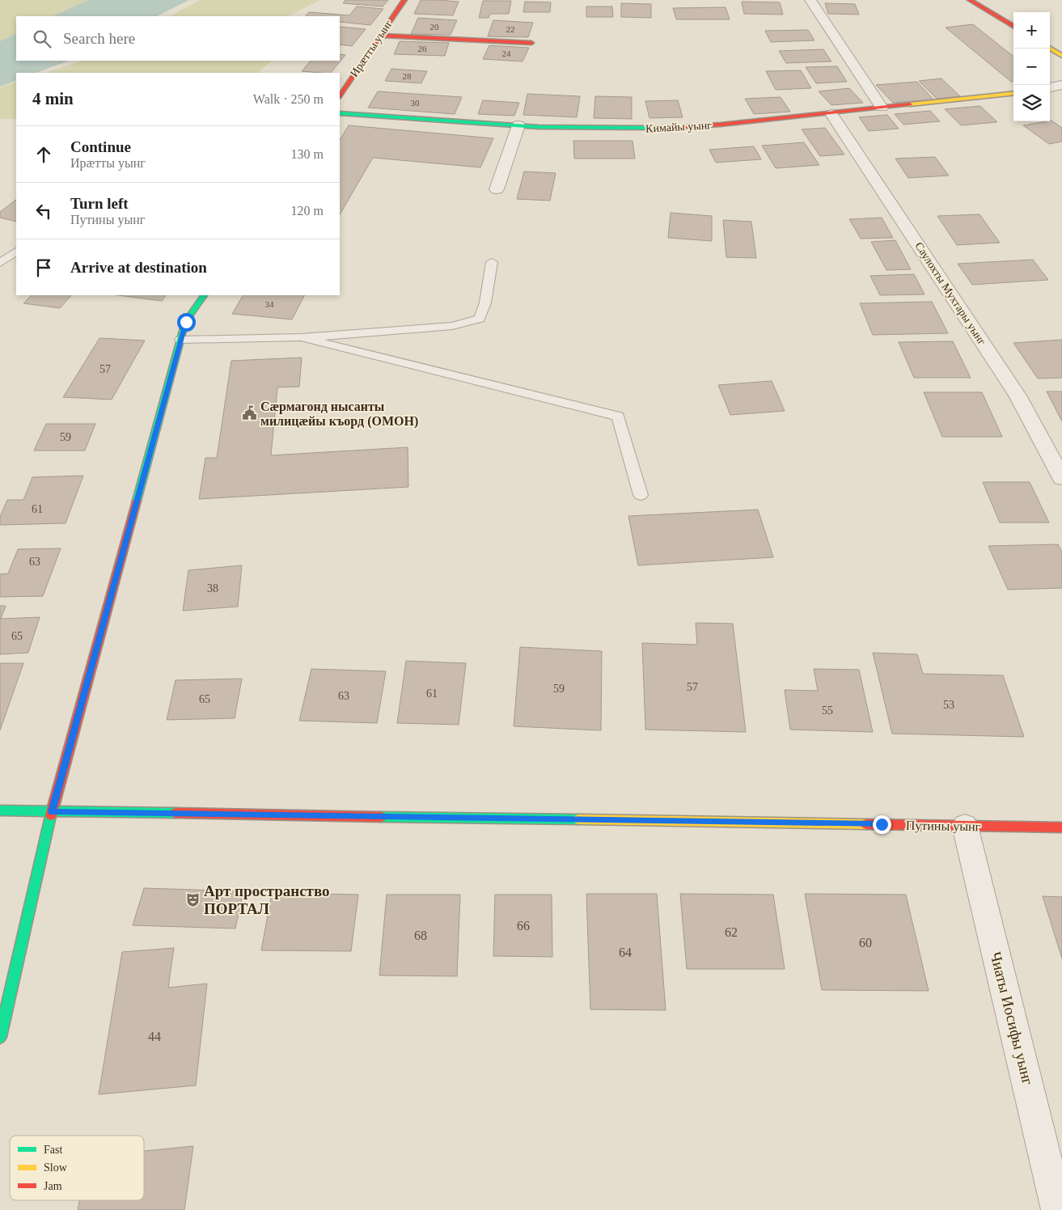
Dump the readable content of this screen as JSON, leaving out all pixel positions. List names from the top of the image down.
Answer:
{
  "streets": {
    "street": [
      "Ирæтты уынг",
      "Кимайы уынг",
      "Саулохты Мухтары уынг",
      "Путины уынг",
      "Чиаты Иосифы уынг"
    ]
  },
  "crossings": [
    ["Кимайы уынг", "Саулохты Мухтары уынг"],
    ["Путины уынг", "Чиаты Иосифы уынг"]
  ],
  "places": {
    "public building": ["Сæрмагонд нысанты милицæйы къорд (ОМОН)"],
    "theatre": ["Арт пространство ПОРТАЛ"]
  },
  "house_numbers": [
    "20",
    "22",
    "26",
    "24",
    "28",
    "30",
    "34",
    "57",
    "59",
    "61",
    "63",
    "38",
    "65",
    "57",
    "59",
    "61",
    "63",
    "65",
    "53",
    "55",
    "66",
    "62",
    "68",
    "60",
    "64",
    "44"
  ],
  "legend": ["Fast", "Slow", "Jam"],
  "page": {
    "map_buttons": ["+", "−"],
    "search": "Search here",
    "heading": ["4 min", "Walk · 250 m"],
    "list": [
      ["Continue", "Ирæтты уынг", "130 m"],
      ["Turn left", "Путины уынг", "120 m"],
      "Arrive at destination"
    ]
  }
}
